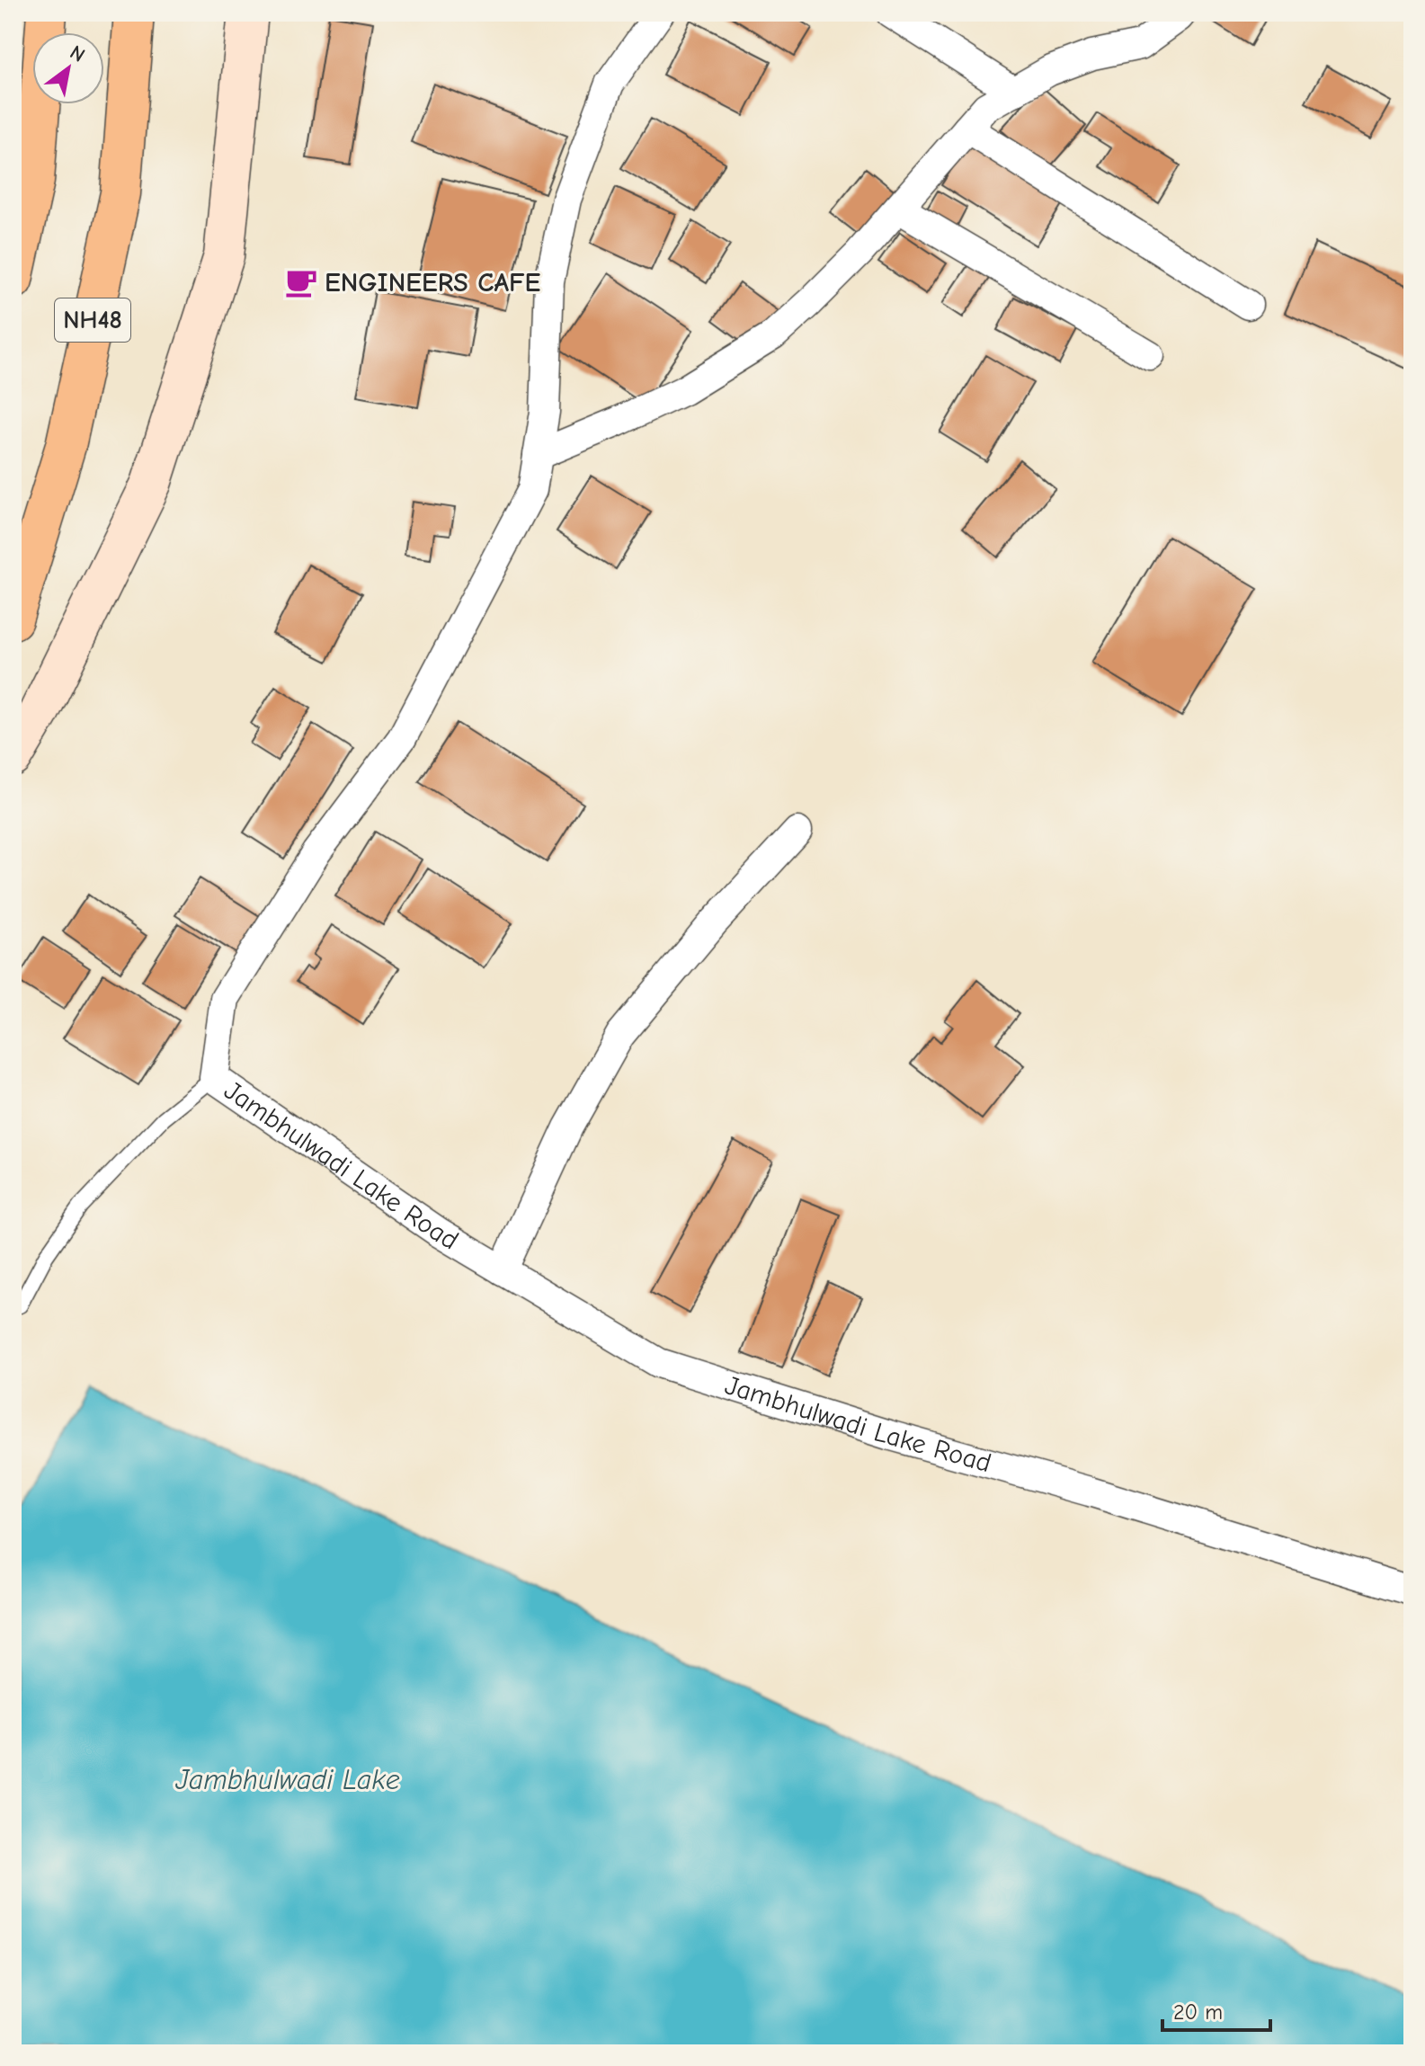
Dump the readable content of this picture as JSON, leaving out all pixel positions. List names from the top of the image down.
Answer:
{
  "streets": {
    "highway": ["NH48"],
    "street": ["Jambhulwadi Lake Road"]
  },
  "water": ["Jambhulwadi Lake"],
  "places": {
    "cafe": ["ENGINEERS CAFE"]
  },
  "scale_bar": "20 m",
  "north": "top right"
}
